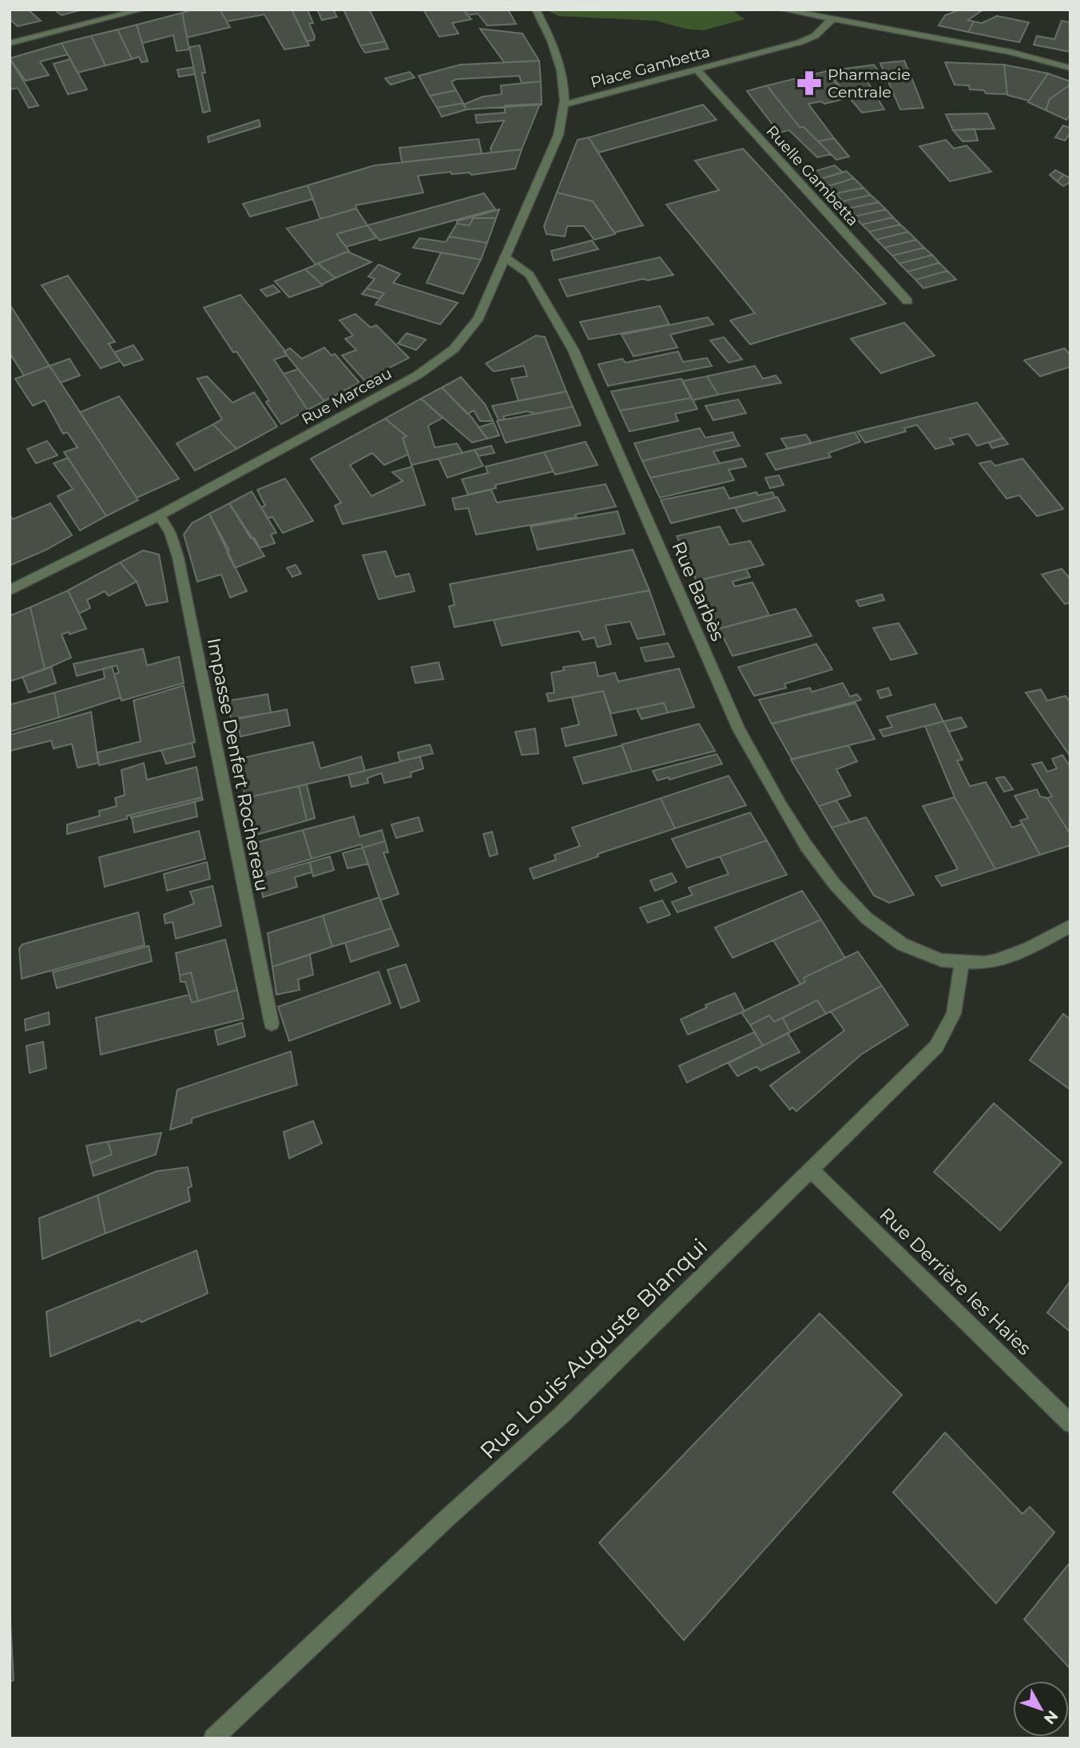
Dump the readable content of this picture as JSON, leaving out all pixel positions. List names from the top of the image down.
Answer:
{
  "streets": {
    "street": [
      "Place Gambetta",
      "Ruelle Gambetta",
      "Rue Marceau",
      "Rue Barbès",
      "Impasse Denfert Rochereau",
      "Rue Derrière les Haies",
      "Rue Louis-Auguste Blanqui"
    ]
  },
  "crossings": [
    ["Place Gambetta", "Ruelle Gambetta"],
    ["Place Gambetta", "Rue Marceau"],
    ["Rue Marceau", "Rue Barbès"],
    ["Rue Marceau", "Impasse Denfert Rochereau"],
    ["Rue Barbès", "Rue Louis-Auguste Blanqui"],
    ["Rue Derrière les Haies", "Rue Louis-Auguste Blanqui"]
  ],
  "places": {
    "pharmacy": ["Pharmacie Centrale"]
  },
  "north": "bottom right"
}
